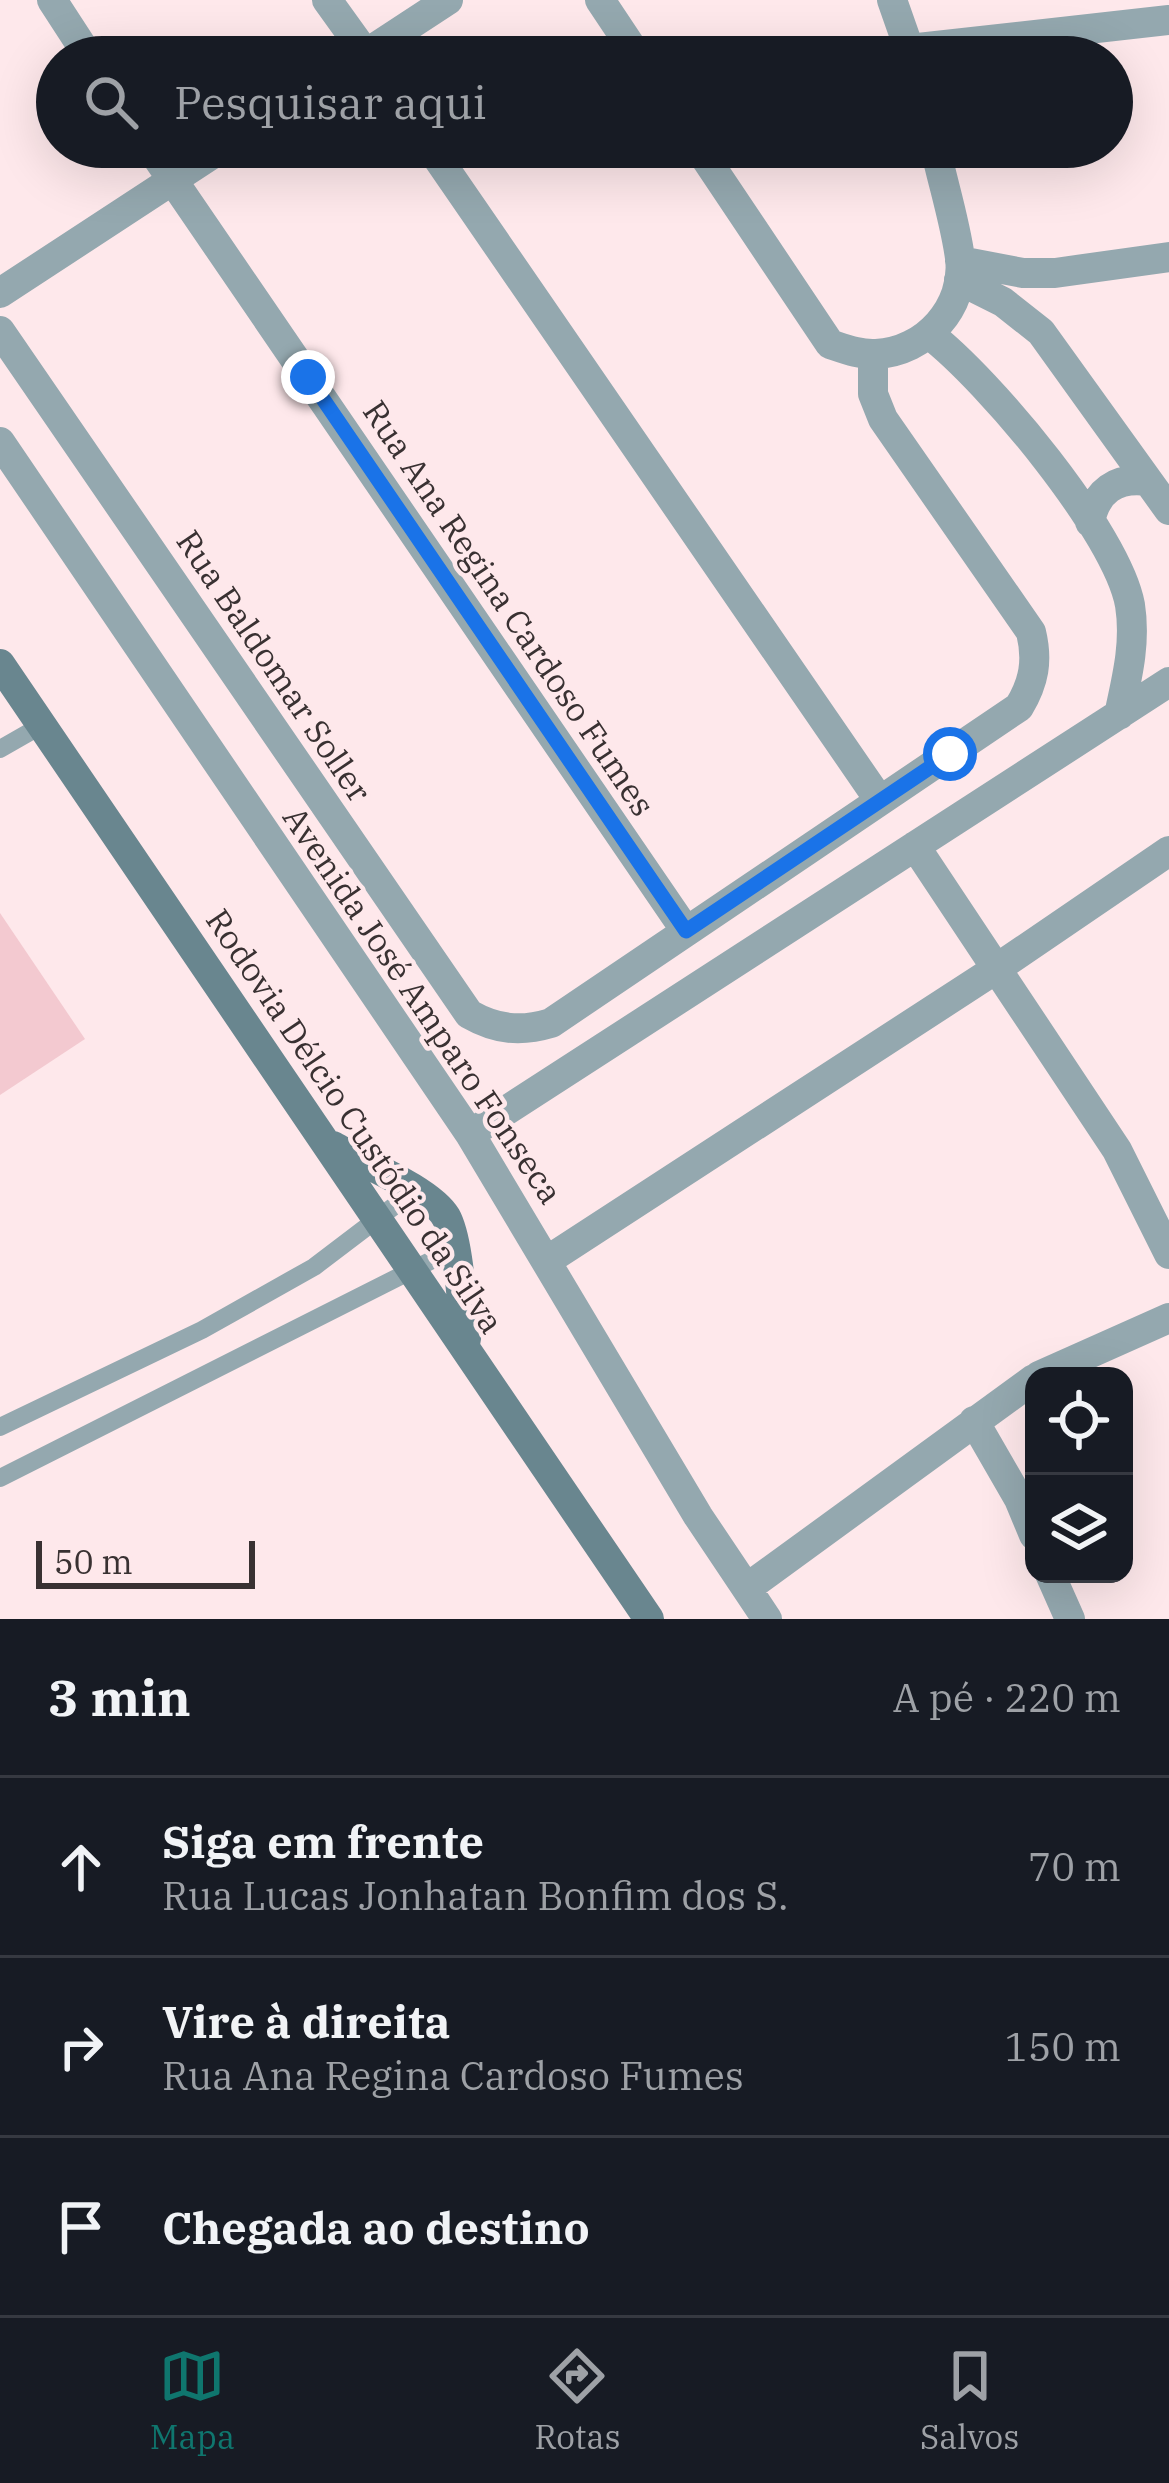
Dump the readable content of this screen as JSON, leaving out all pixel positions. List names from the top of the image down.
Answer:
{
  "streets": {
    "main road": ["Rodovia Délcio Custódio da Silva"],
    "street": ["Rua Ana Regina Cardoso Fumes", "Rua Baldomar Soller", "Avenida José Amparo Fonseca"]
  },
  "crossings": [
    ["Rua Ana Regina Cardoso Fumes", "Rua Baldomar Soller"]
  ],
  "scale_bar": "50 m",
  "page": {
    "search": "Pesquisar aqui",
    "scale": "50 m",
    "heading": ["3 min", "A pé · 220 m"],
    "list": [
      ["Siga em frente", "Rua Lucas Jonhatan Bonfim dos S.", "70 m"],
      ["Vire à direita", "Rua Ana Regina Cardoso Fumes", "150 m"],
      "Chegada ao destino"
    ],
    "nav": ["Mapa", "Rotas", "Salvos"]
  }
}
